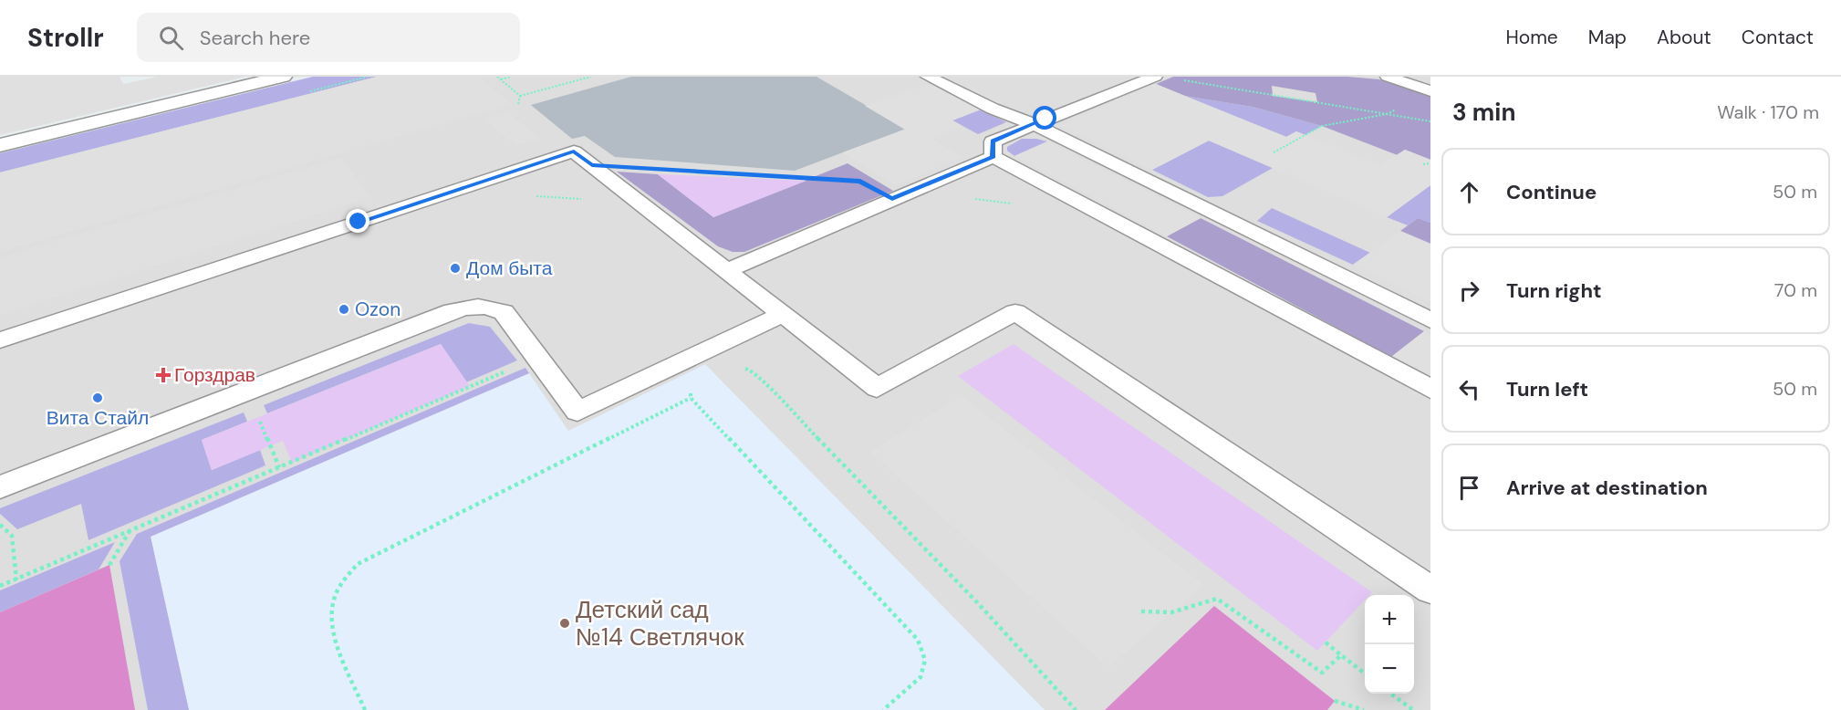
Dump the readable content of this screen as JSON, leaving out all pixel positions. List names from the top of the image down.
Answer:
{
  "places": {
    "other": [
      "Дом быта",
      "Ozon",
      "Вита Стайл",
      "Детский сад №14 Светлячок"
    ],
    "health": ["Горздрав"]
  },
  "page": {
    "header": "Strollr",
    "search": "Search here",
    "nav": [
      "Home",
      "Map",
      "About",
      "Contact"
    ],
    "heading": ["3 min", "Walk · 170 m"],
    "list": [
      ["Continue", "50 m"],
      ["Turn right", "70 m"],
      ["Turn left", "50 m"],
      "Arrive at destination"
    ],
    "map_buttons": ["+", "−"]
  }
}
